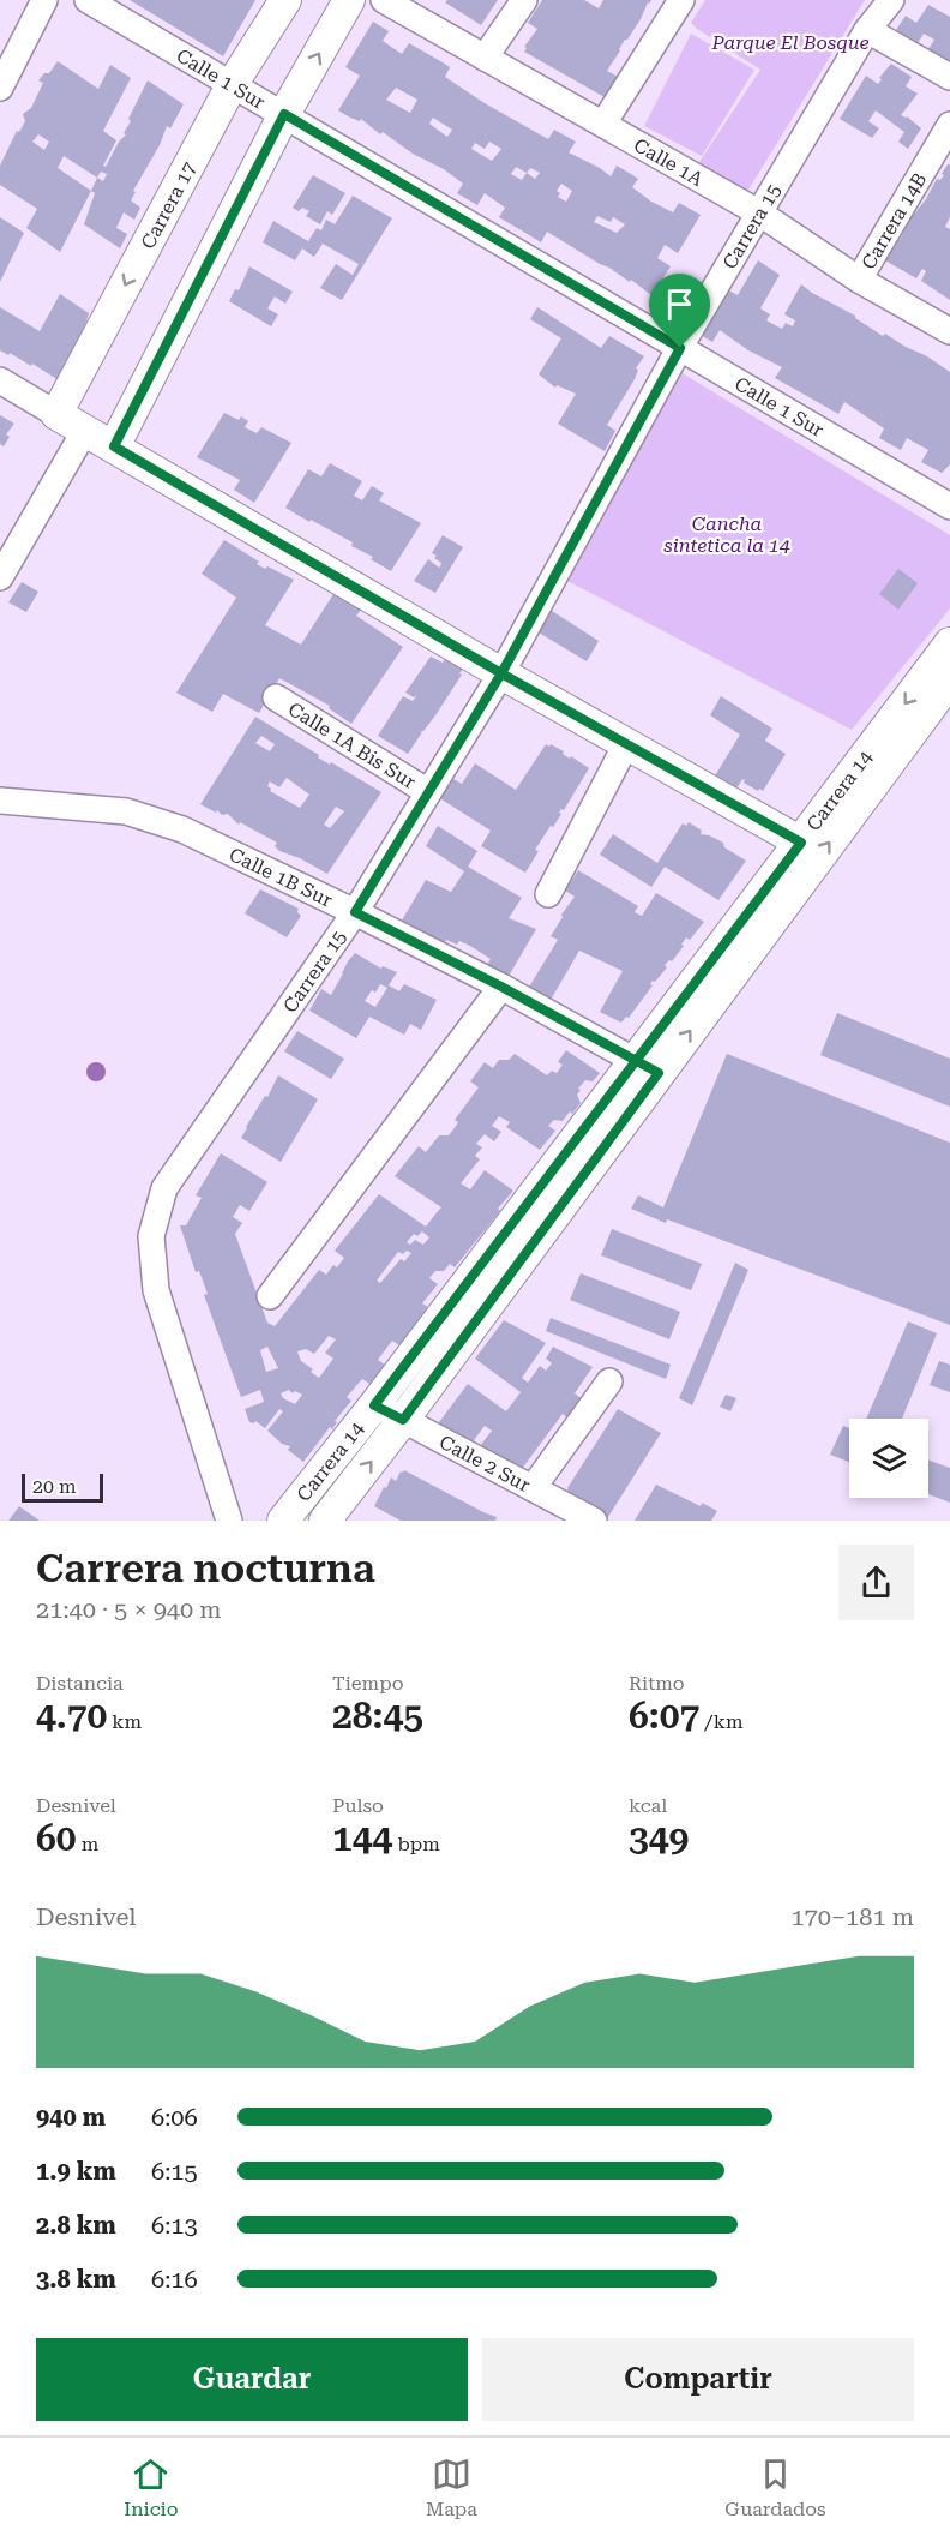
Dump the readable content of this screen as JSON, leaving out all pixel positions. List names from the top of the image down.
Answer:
{
  "streets": {
    "street": [
      "Calle 1 Sur",
      "Calle 1A",
      "Carrera 17",
      "Carrera 14B",
      "Carrera 15",
      "Calle 1A Bis Sur",
      "Carrera 14",
      "Calle 1B Sur",
      "Calle 2 Sur"
    ]
  },
  "crossings": [
    ["Calle 1 Sur", "Carrera 17"],
    ["Calle 1 Sur", "Carrera 15"],
    ["Calle 1A", "Carrera 14B"],
    ["Calle 1A", "Carrera 15"],
    ["Carrera 15", "Calle 1A Bis Sur"],
    ["Carrera 15", "Calle 1B Sur"],
    ["Carrera 14", "Calle 1B Sur"],
    ["Carrera 14", "Calle 2 Sur"]
  ],
  "parks": ["Parque El Bosque", "Cancha sintetica la 14"],
  "scale_bar": "20 m",
  "page": {
    "scale": "20 m",
    "heading": ["Carrera nocturna", "21:40 · 5 × 940 m"],
    "stats": [
      ["Distancia", "4.70 km"],
      ["Tiempo", "28:45"],
      ["Ritmo", "6:07 /km"],
      ["Desnivel", "60 m"],
      ["Pulso", "144 bpm"],
      ["kcal", "349"]
    ],
    "chart": ["Desnivel", "170–181 m"],
    "list": [
      {
        "name": "940 m",
        "note": "6:06"
      },
      {
        "name": "1.9 km",
        "note": "6:15"
      },
      {
        "name": "2.8 km",
        "note": "6:13"
      },
      {
        "name": "3.8 km",
        "note": "6:16"
      }
    ],
    "buttons": ["Guardar", "Compartir"],
    "tabs": ["Inicio", "Mapa", "Guardados"]
  }
}
